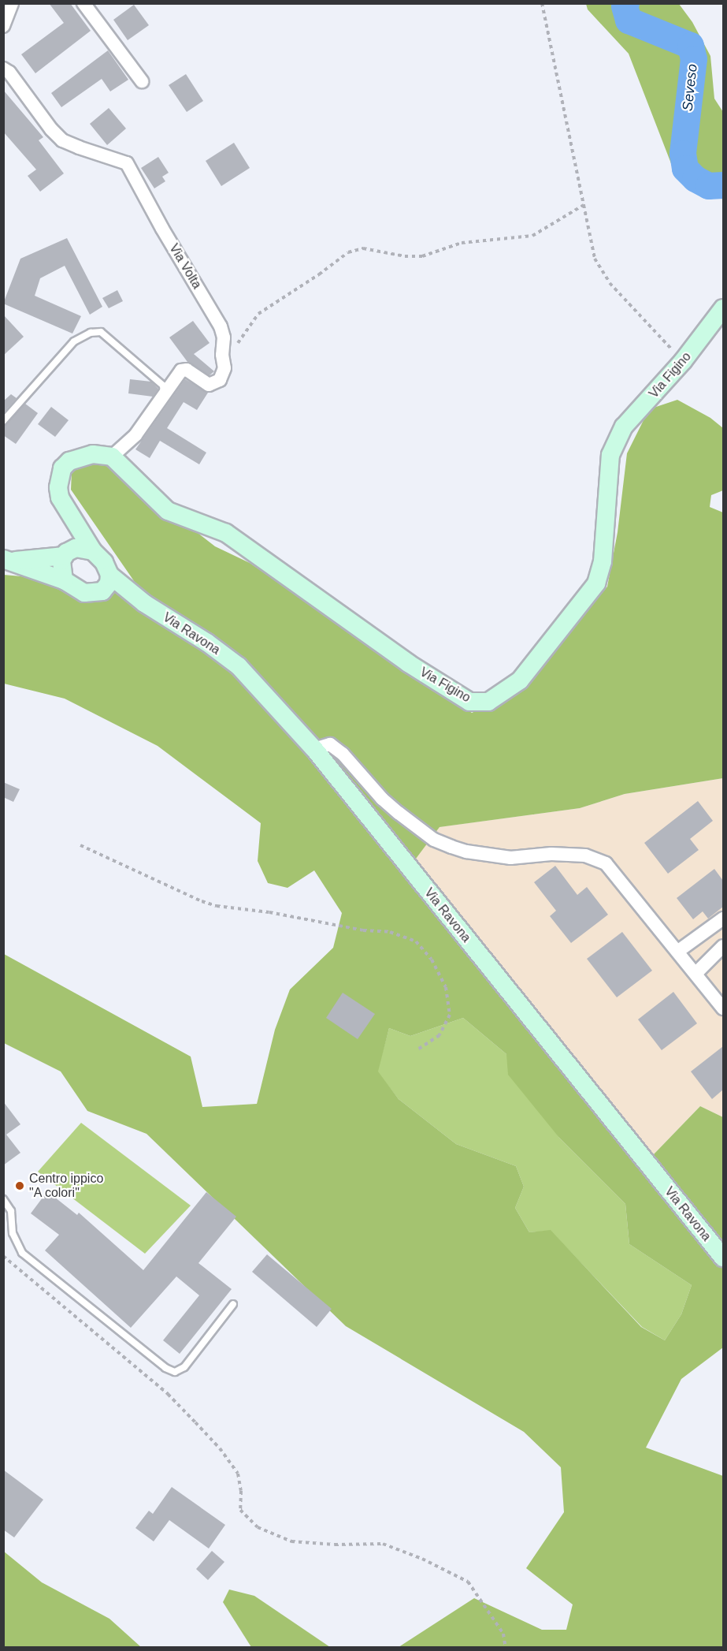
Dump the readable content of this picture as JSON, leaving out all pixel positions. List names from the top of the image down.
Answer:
{
  "streets": {
    "street": ["Via Volta", "Via Figino", "Via Ravona"]
  },
  "crossings": [
    ["Via Volta", "Via Figino"]
  ],
  "water": ["Seveso"],
  "places": ["Centro ippico \"A colori\""]
}
